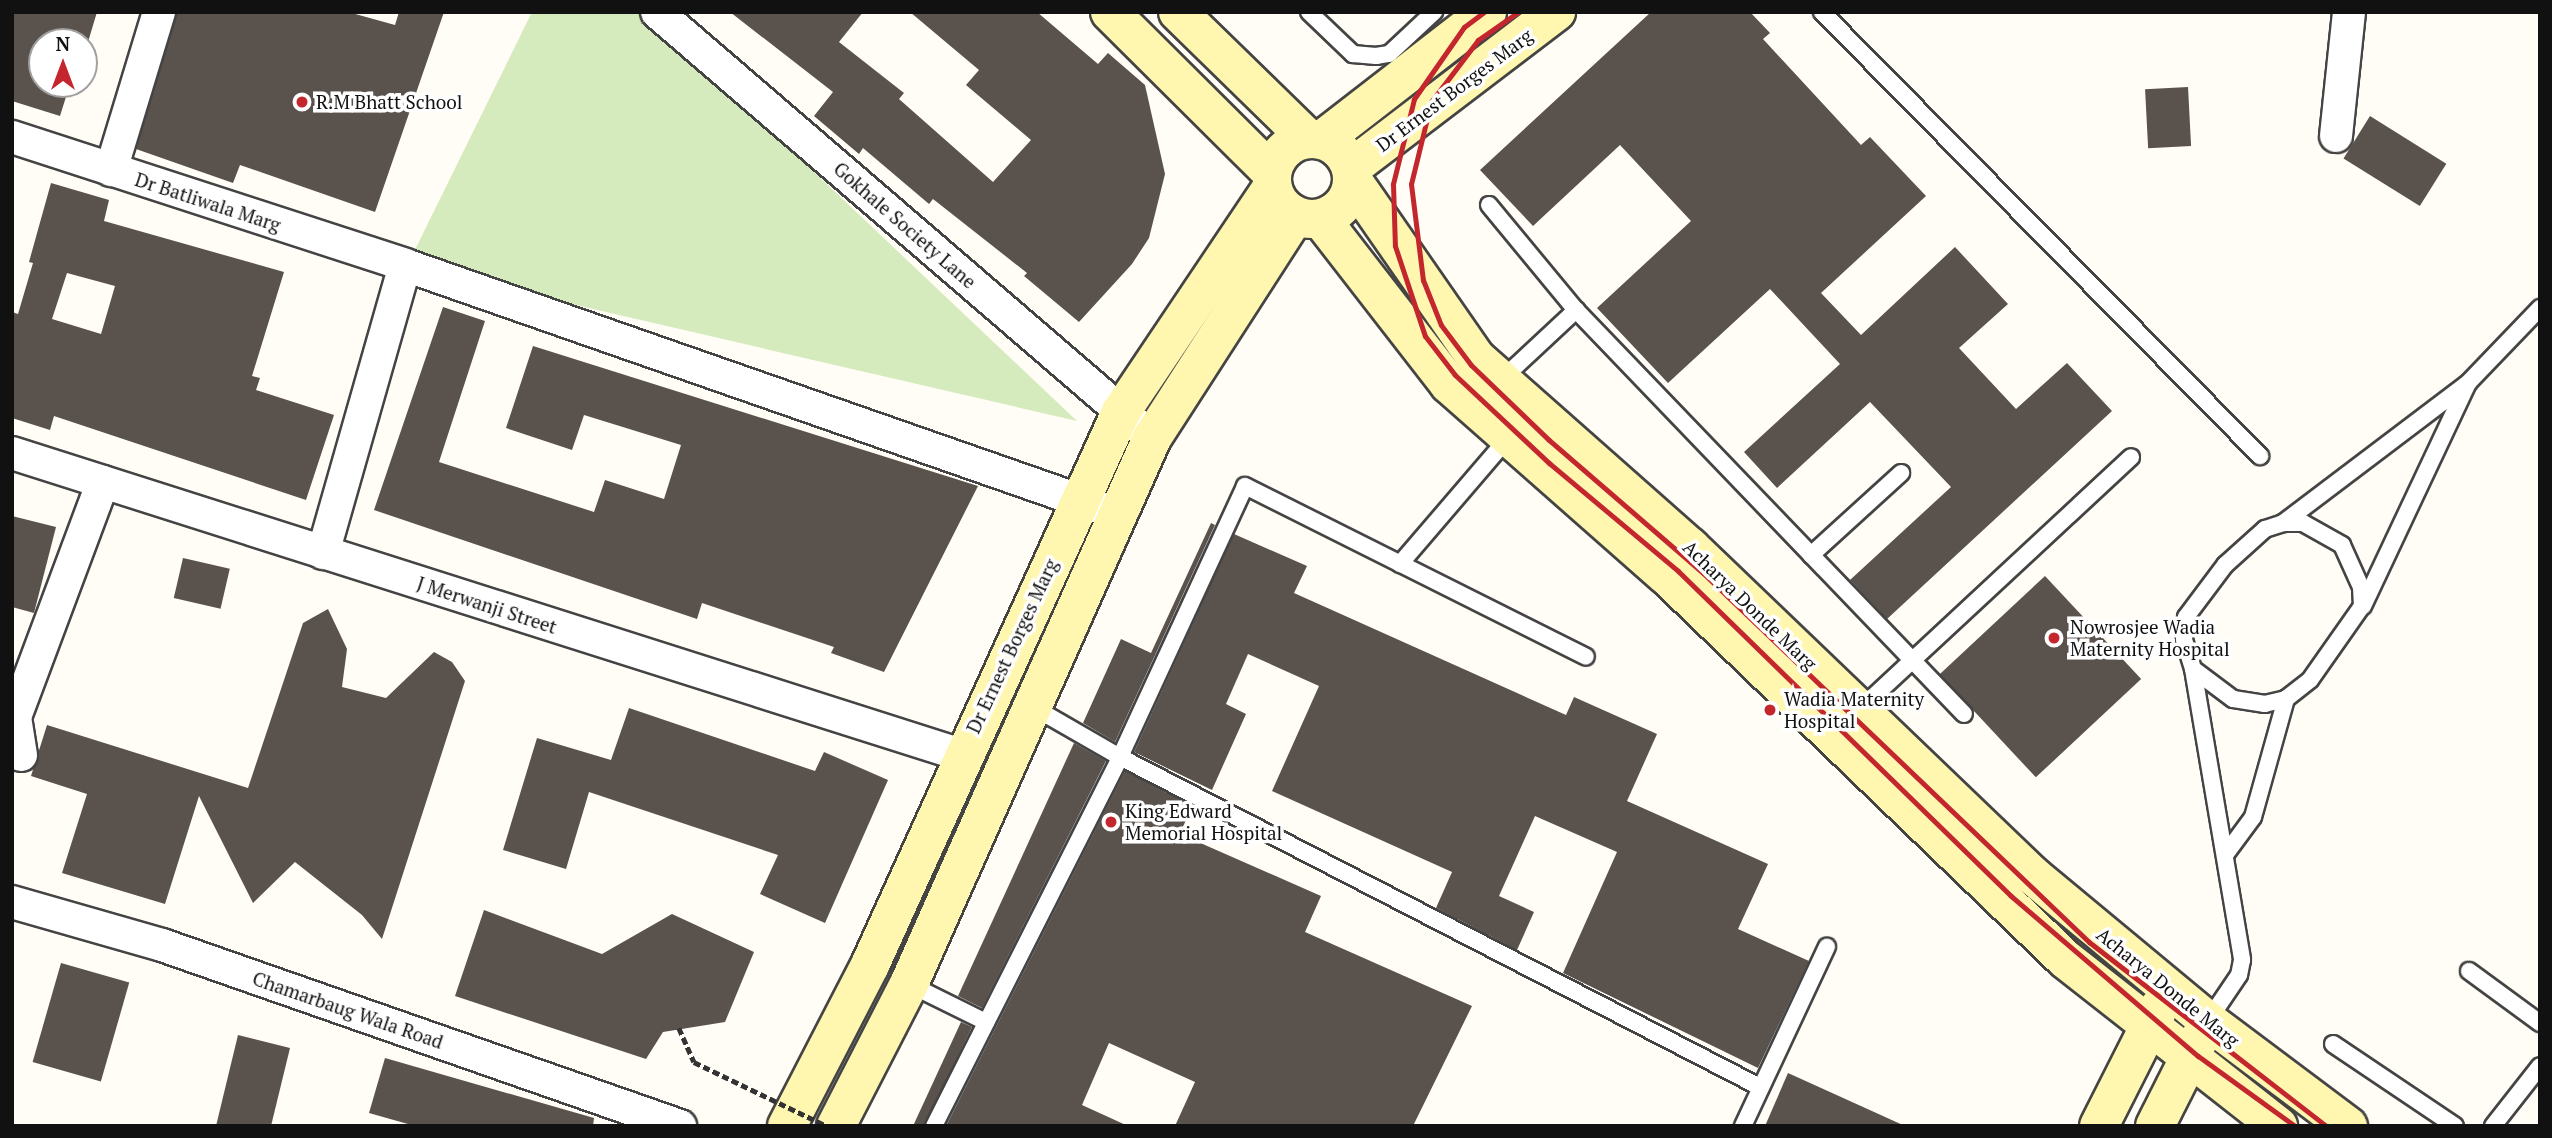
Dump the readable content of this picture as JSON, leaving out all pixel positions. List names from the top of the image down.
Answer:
{
  "streets": {
    "main road": ["Dr Ernest Borges Marg", "Acharya Donde Marg"],
    "street": [
      "Dr Batliwala Marg",
      "Gokhale Society Lane",
      "J Merwanji Street",
      "Chamarbaug Wala Road"
    ]
  },
  "crossings": [
    ["Dr Ernest Borges Marg", "Dr Batliwala Marg"],
    ["Dr Ernest Borges Marg", "Gokhale Society Lane"],
    ["Dr Ernest Borges Marg", "J Merwanji Street"],
    ["Dr Ernest Borges Marg", "Acharya Donde Marg"]
  ],
  "places": [
    "R.M Bhatt School",
    "Nowrosjee Wadia Maternity Hospital",
    "Wadia Maternity Hospital",
    "King Edward Memorial Hospital"
  ],
  "north": "top"
}
